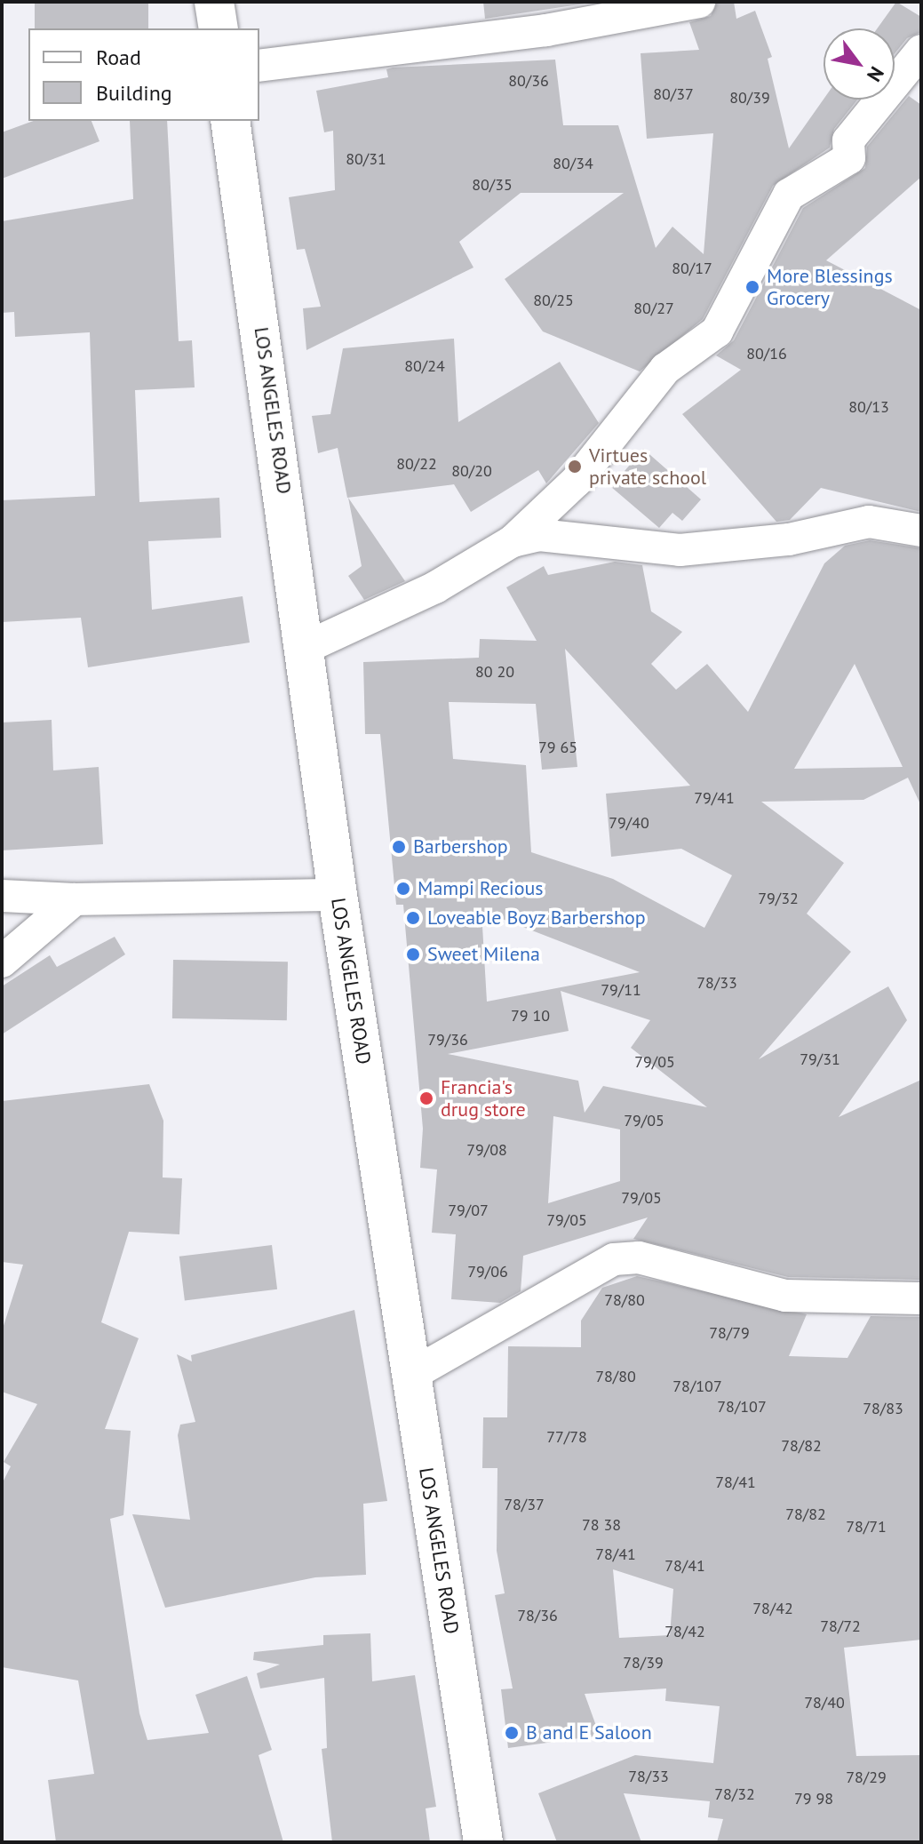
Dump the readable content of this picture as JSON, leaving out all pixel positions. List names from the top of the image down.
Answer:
{
  "streets": {
    "main road": ["LOS ANGELES ROAD"]
  },
  "places": [
    "More Blessings Grocery",
    "Virtues private school",
    "Barbershop",
    "Mampi Recious",
    "Loveable Boyz Barbershop",
    "Sweet Milena",
    "Francia's drug store",
    "B and E Saloon"
  ],
  "house_numbers": [
    "80/36",
    "80/37",
    "80/39",
    "80/31",
    "80/34",
    "80/35",
    "80/17",
    "80/25",
    "80/27",
    "80/16",
    "80/24",
    "80/13",
    "80/22",
    "80/20",
    "80 20",
    "79 65",
    "79/41",
    "79/40",
    "79/32",
    "78/33",
    "79/11",
    "79 10",
    "79/36",
    "79/31",
    "79/05",
    "79/05",
    "79/08",
    "79/05",
    "79/07",
    "79/05",
    "79/06",
    "78/80",
    "78/79",
    "78/80",
    "78/107",
    "78/107",
    "78/83",
    "77/78",
    "78/82",
    "78/41",
    "78/37",
    "78/82",
    "78 38",
    "78/71",
    "78/41",
    "78/41",
    "78/42",
    "78/36",
    "78/72",
    "78/42",
    "78/39",
    "78/40",
    "78/33",
    "78/29",
    "78/32",
    "79 98"
  ],
  "legend": ["Road", "Building"],
  "north": "bottom right"
}
